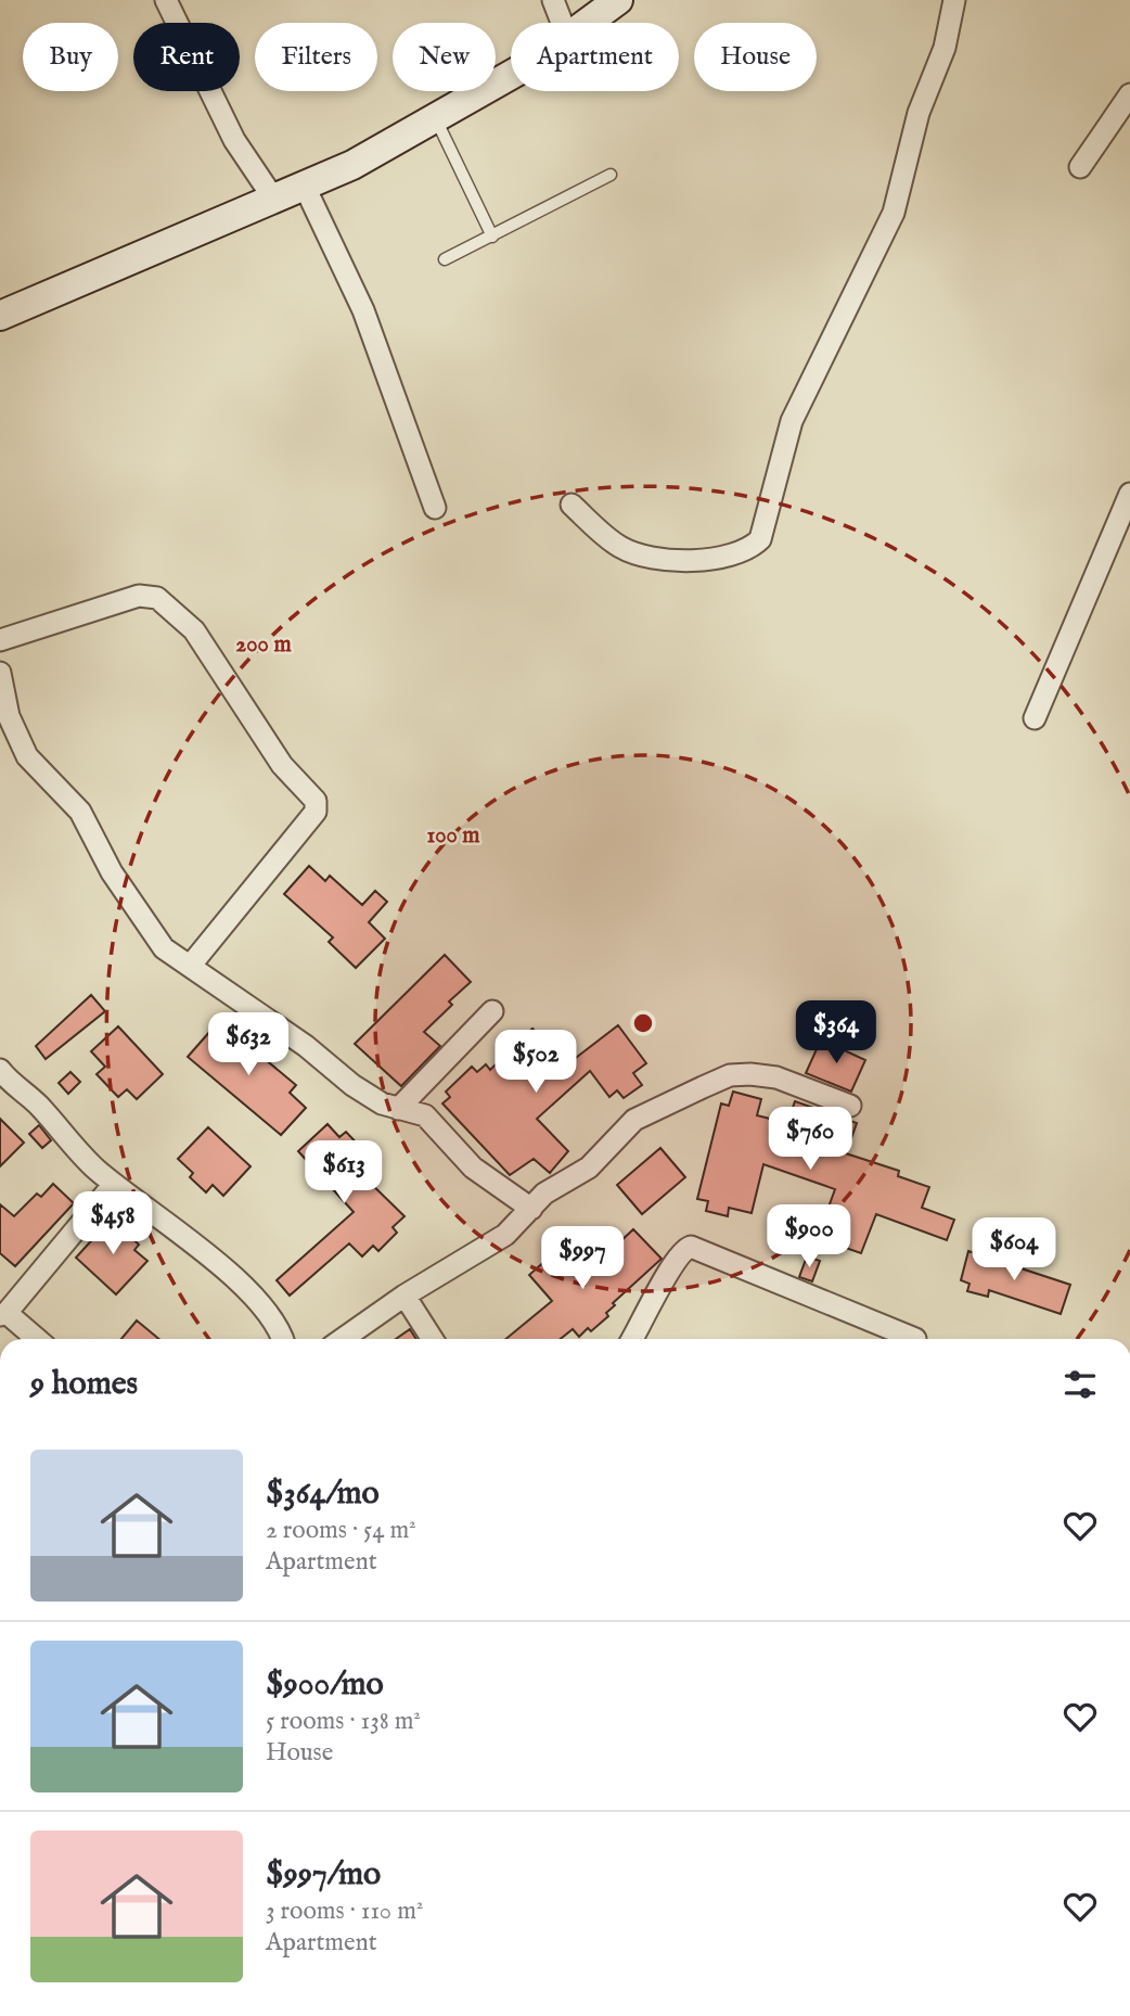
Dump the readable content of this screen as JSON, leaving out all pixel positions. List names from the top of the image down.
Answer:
{
  "page": {
    "chip": [
      "Buy",
      "Rent",
      "Filters",
      "New",
      "Apartment",
      "House"
    ],
    "price": [
      "$364",
      "$632",
      "$502",
      "$760",
      "$613",
      "$458",
      "$900",
      "$604",
      "$997"
    ],
    "heading": "9 homes",
    "list": [
      {
        "name": "$364/mo",
        "note": "2 rooms · 54 m² · Apartment"
      },
      {
        "name": "$900/mo",
        "note": "5 rooms · 138 m² · House"
      },
      {
        "name": "$997/mo",
        "note": "3 rooms · 110 m² · Apartment"
      }
    ]
  },
  "rings": ["200 m", "100 m"]
}
